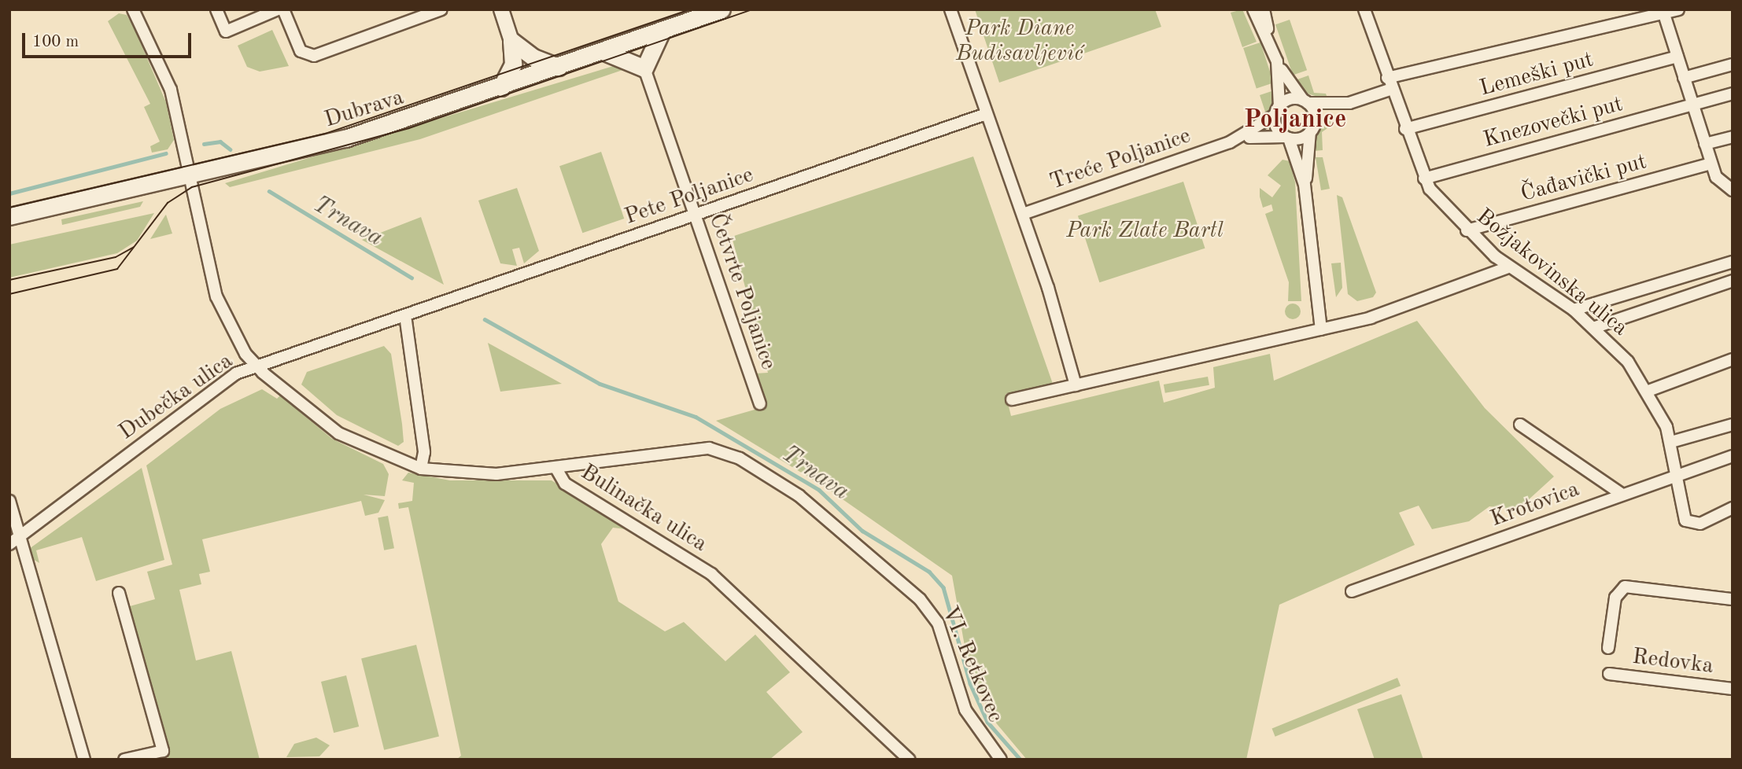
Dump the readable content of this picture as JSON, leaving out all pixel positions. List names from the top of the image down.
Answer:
{
  "streets": {
    "main road": ["Dubrava"],
    "street": [
      "Lemeški put",
      "Knezovečki put",
      "Treće Poljanice",
      "Čađavički put",
      "Pete Poljanice",
      "Božjakovinska ulica",
      "Četvrte Poljanice",
      "Dubečka ulica",
      "Krotovica",
      "Bulinačka ulica",
      "Redovka",
      "VI. Retkovec"
    ]
  },
  "crossings": [
    ["Lemeški put", "Božjakovinska ulica"],
    ["Dubrava", "Dubečka ulica"],
    ["Knezovečki put", "Božjakovinska ulica"],
    ["Čađavički put", "Božjakovinska ulica"],
    ["Pete Poljanice", "Četvrte Poljanice"],
    ["Pete Poljanice", "Dubečka ulica"],
    ["Pete Poljanice", "Bulinačka ulica"],
    ["Božjakovinska ulica", "Krotovica"],
    ["Dubečka ulica", "Bulinačka ulica"],
    ["Bulinačka ulica", "VI. Retkovec"]
  ],
  "districts": ["Poljanice"],
  "water": ["Trnava"],
  "parks": ["Park Diane Budisavljević", "Park Zlate Bartl"],
  "scale_bar": "100 m"
}
